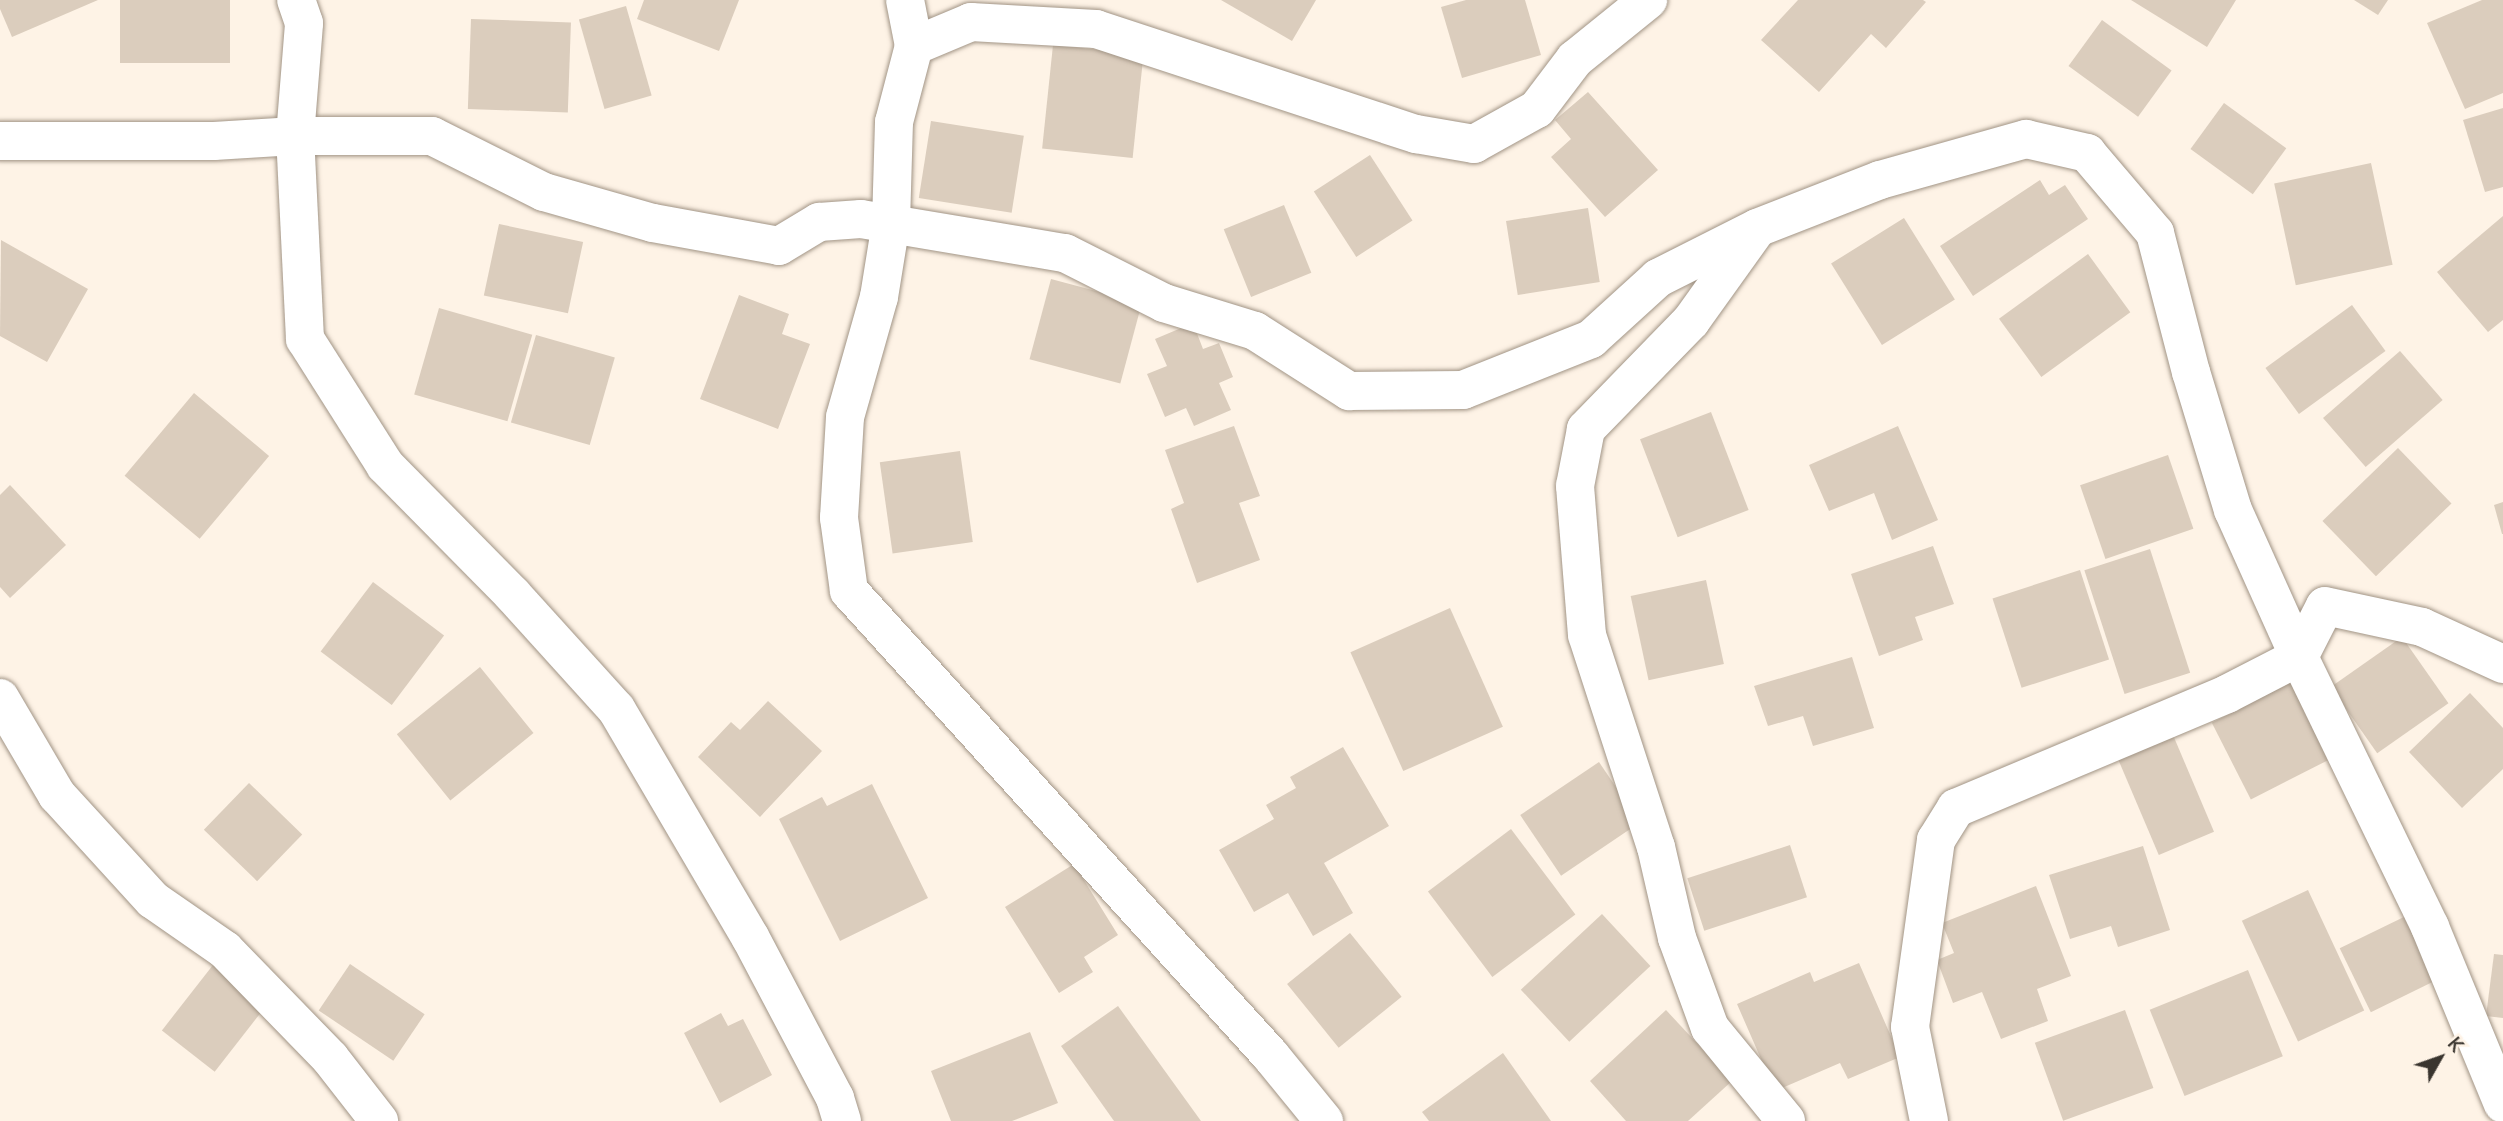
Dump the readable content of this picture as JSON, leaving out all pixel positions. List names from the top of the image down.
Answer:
{
  "north": "top right"
}
